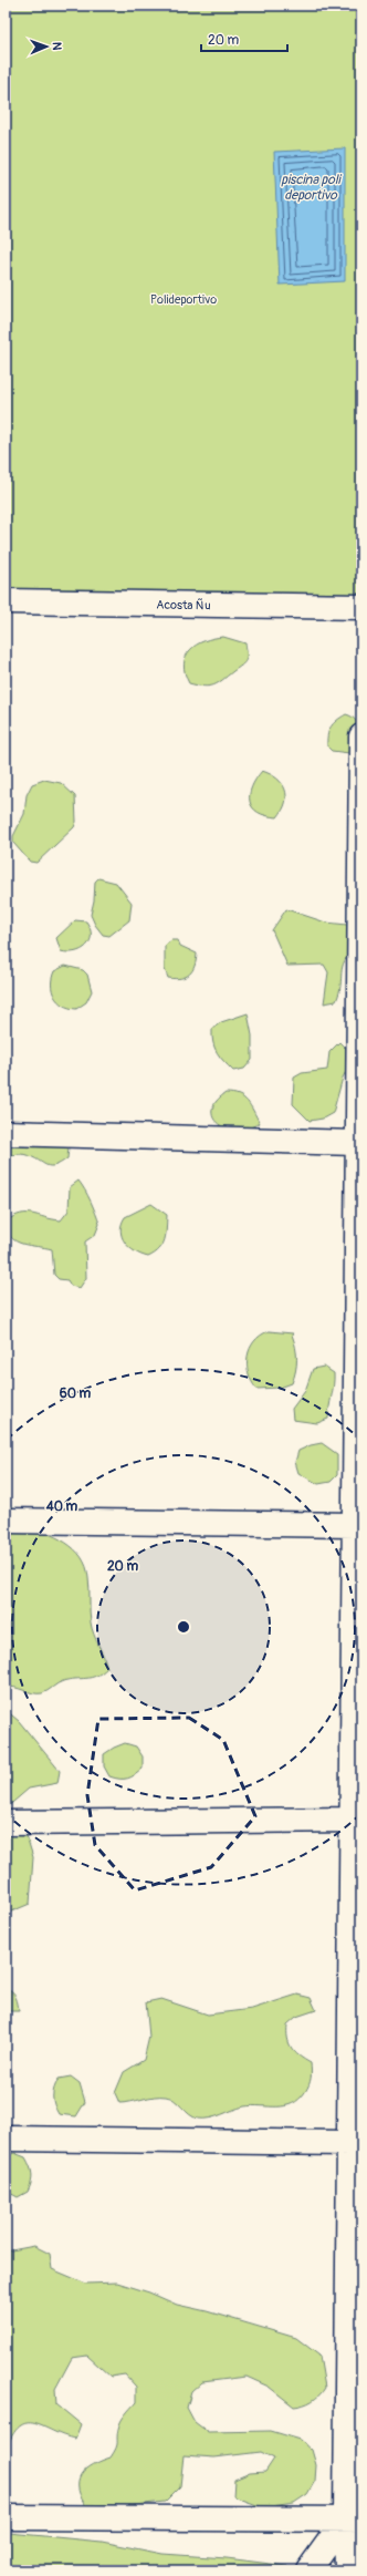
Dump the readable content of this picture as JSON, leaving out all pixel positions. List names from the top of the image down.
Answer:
{
  "streets": {
    "street": ["Acosta Ñu"]
  },
  "water": ["piscina poli deportivo"],
  "parks": ["Polideportivo"],
  "scale_bar": "20 m",
  "north": "right",
  "rings": ["60 m", "40 m", "20 m"]
}
